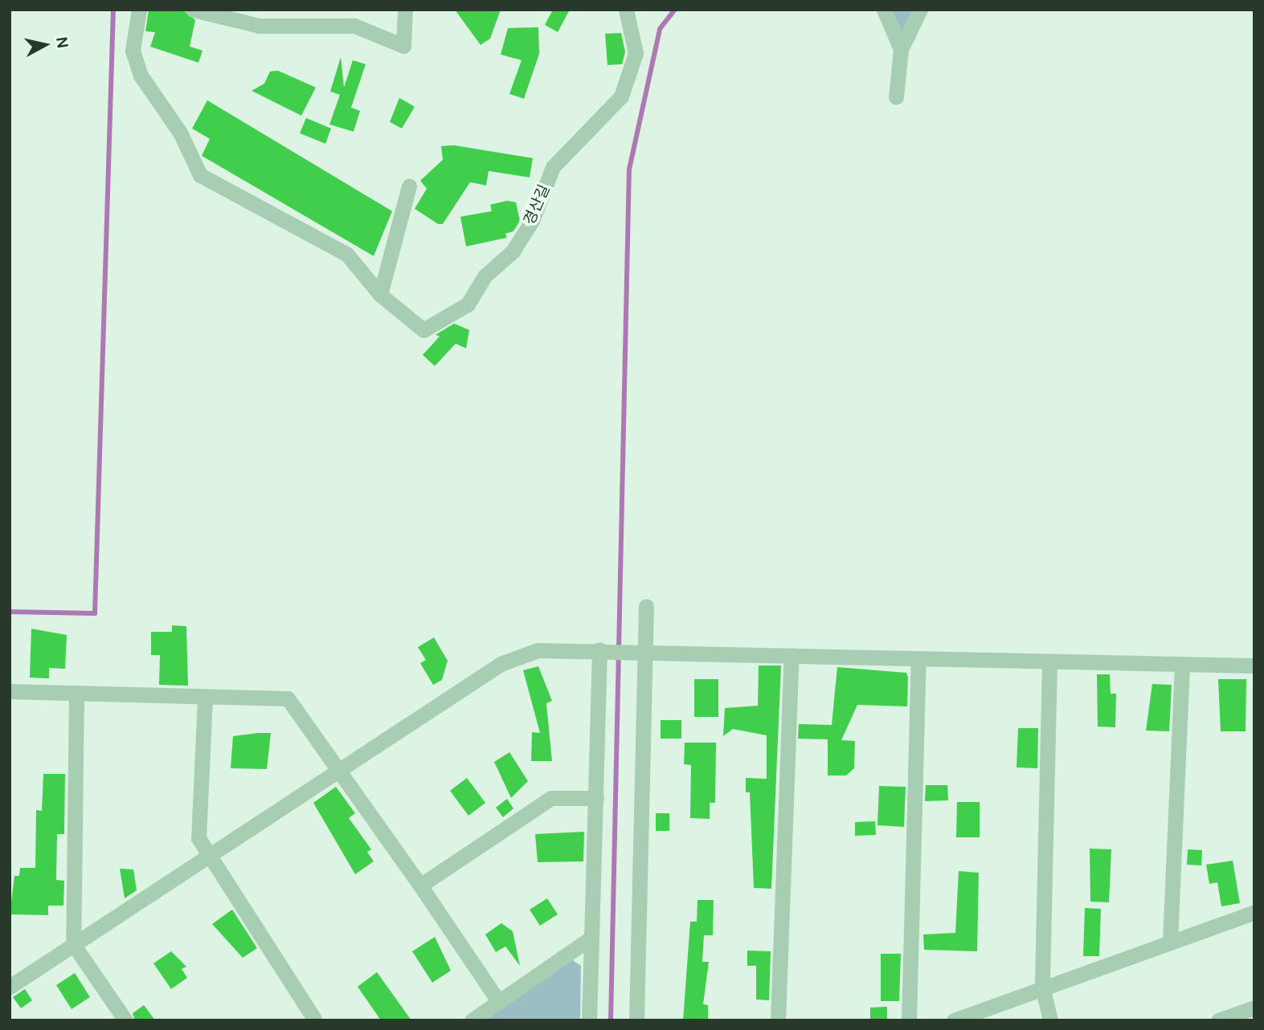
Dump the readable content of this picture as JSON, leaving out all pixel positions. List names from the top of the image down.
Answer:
{
  "streets": {
    "street": ["경산길"]
  },
  "north": "right"
}
